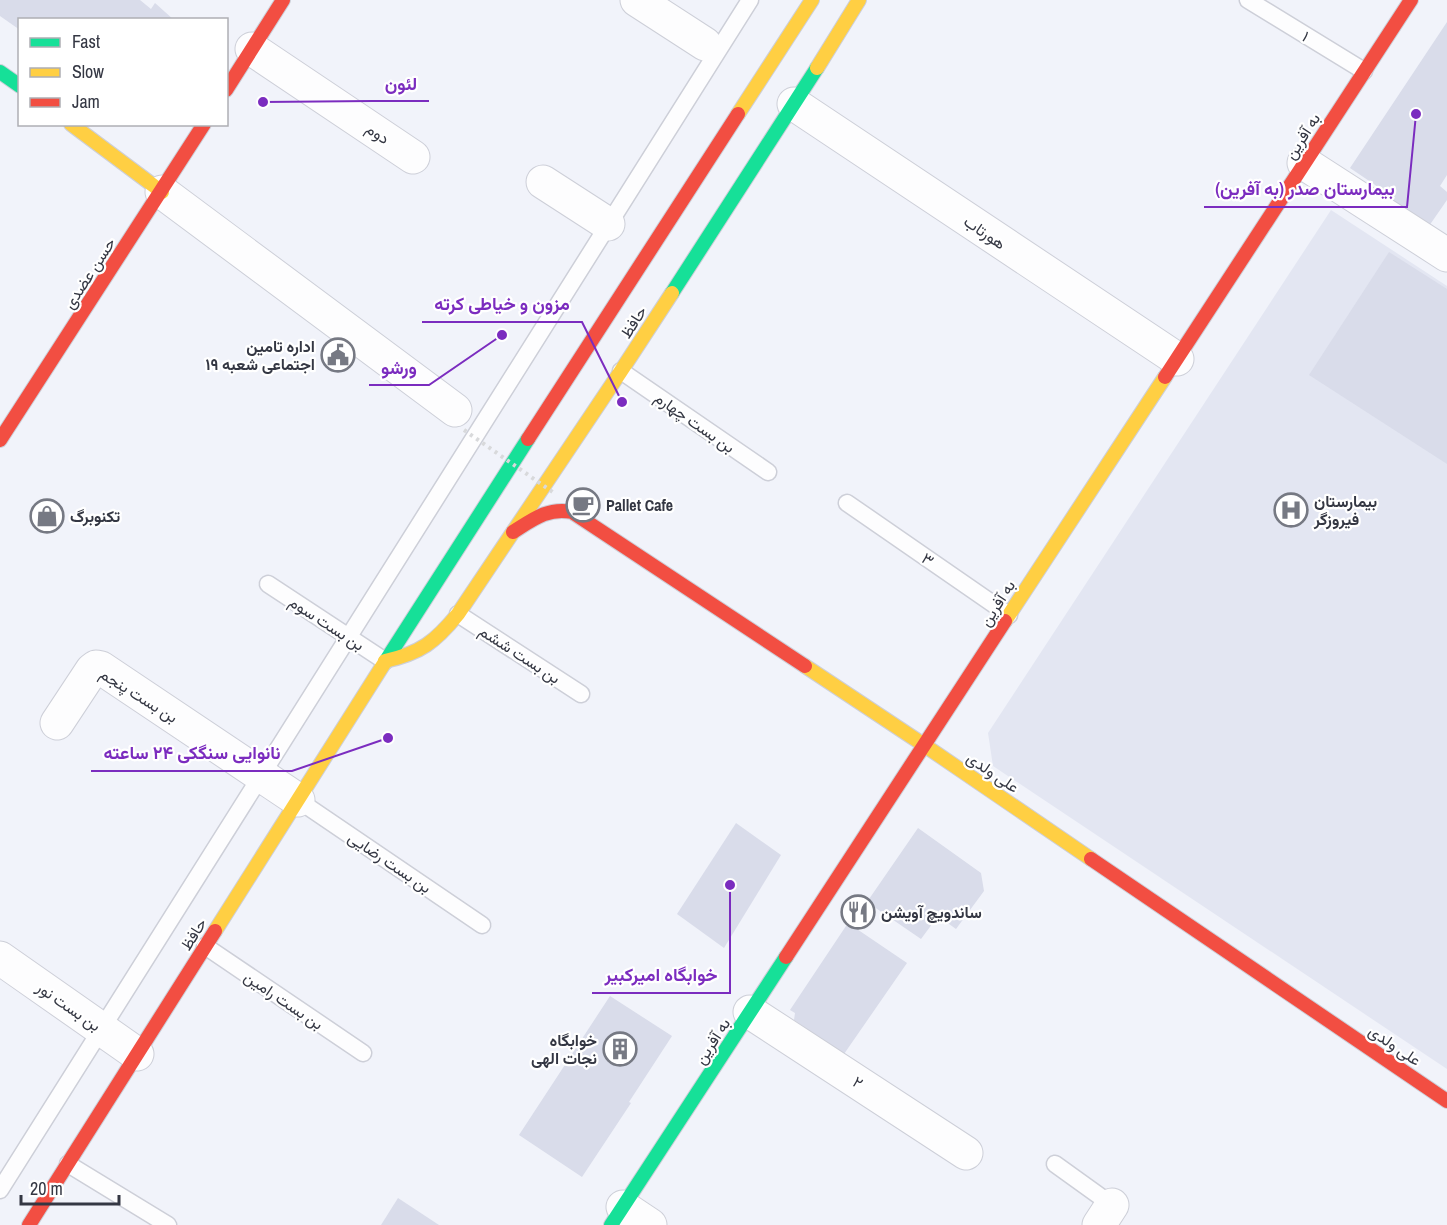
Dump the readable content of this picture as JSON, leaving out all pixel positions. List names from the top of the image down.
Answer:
{
  "streets": {
    "street": [
      "دوم",
      "به آفرین",
      "هورتاب",
      "حسن عضدی",
      "حافظ",
      "بن بست پنجم",
      "علی ولدی",
      "بن بست نور",
      "۲"
    ],
    "lane": [
      "۱",
      "بن بست چهارم",
      "۳",
      "بن بست سوم",
      "بن بست ششم",
      "بن بست رضایی",
      "بن بست رامین"
    ]
  },
  "crossings": [
    ["۱", "به آفرین"],
    ["به آفرین", "هورتاب"],
    ["به آفرین", "۳"],
    ["به آفرین", "علی ولدی"],
    ["به آفرین", "۲"],
    ["هورتاب", "حافظ"],
    ["حافظ", "بن بست چهارم"],
    ["حافظ", "بن بست سوم"],
    ["حافظ", "بن بست ششم"],
    ["حافظ", "بن بست پنجم"],
    ["حافظ", "علی ولدی"],
    ["حافظ", "بن بست رضایی"],
    ["حافظ", "بن بست رامین"],
    ["حافظ", "بن بست نور"],
    ["بن بست پنجم", "بن بست رضایی"]
  ],
  "places": {
    "other": [
      "لئون",
      "بیمارستان صدر (به آفرین)",
      "ورشو",
      "مزون و خیاطی کرته",
      "نانوایی سنگکی ۲۴ ساعته",
      "خوابگاه امیرکبیر"
    ],
    "public building": ["اداره تامین اجتماعی شعبه ۱۹"],
    "cafe": ["Pallet Cafe"],
    "hospital": ["بیمارستان فیروزگر"],
    "shop": ["تکنوبرگ"],
    "restaurant": ["ساندویچ آویشن"],
    "building": ["خوابگاه نجات الهی"]
  },
  "legend": ["Fast", "Slow", "Jam"],
  "scale_bar": "20 m"
}
